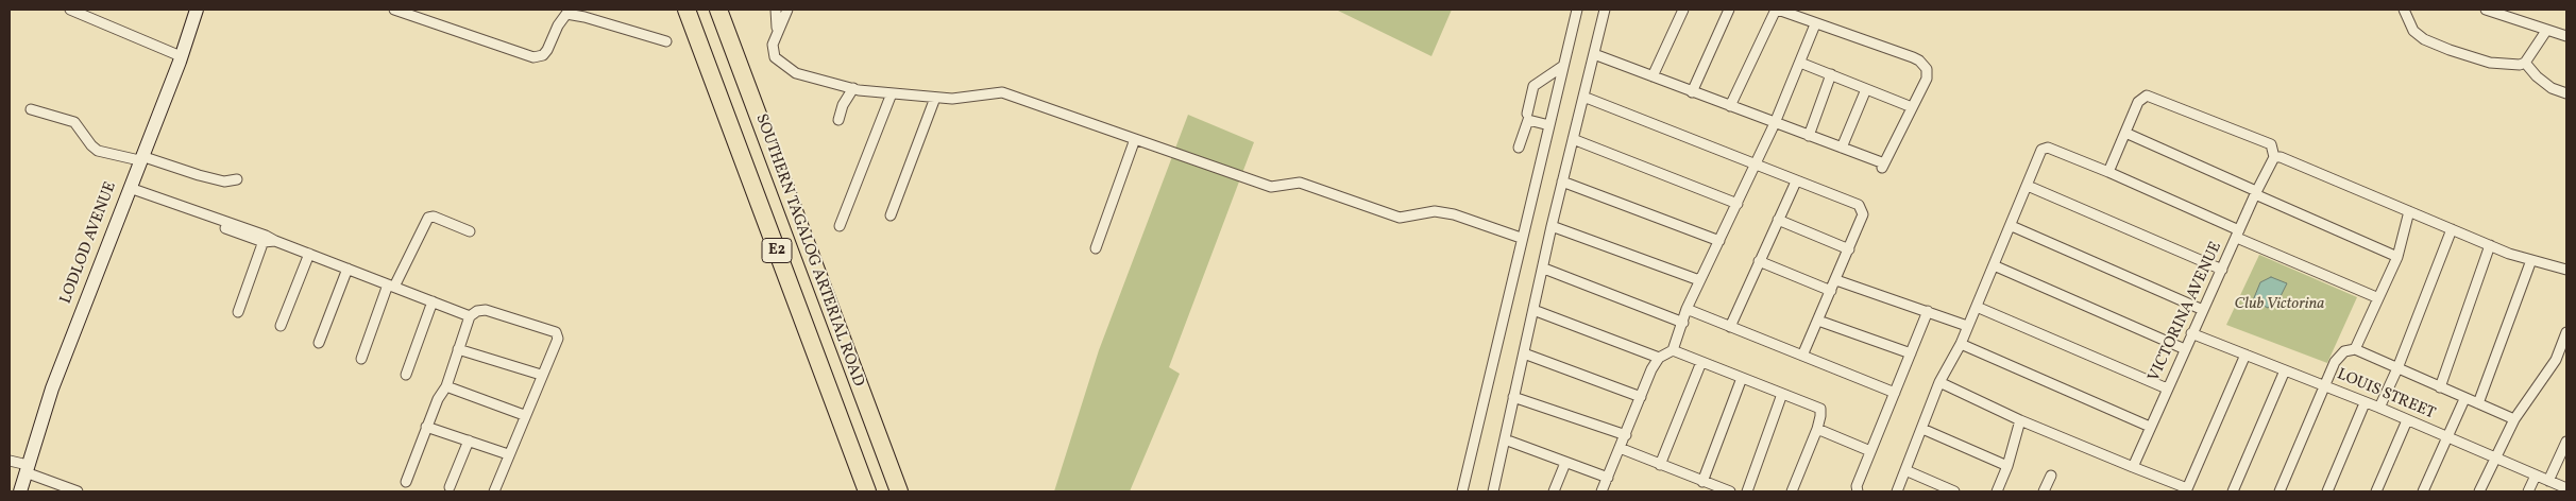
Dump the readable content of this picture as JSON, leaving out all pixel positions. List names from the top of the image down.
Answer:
{
  "streets": {
    "highway": ["E2", "SOUTHERN TAGALOG ARTERIAL ROAD"],
    "main road": ["LODLOD AVENUE"],
    "street": ["VICTORINA AVENUE", "LOUIS STREET"]
  },
  "crossings": [
    ["VICTORINA AVENUE", "LOUIS STREET"]
  ],
  "parks": ["Club Victorina"]
}
